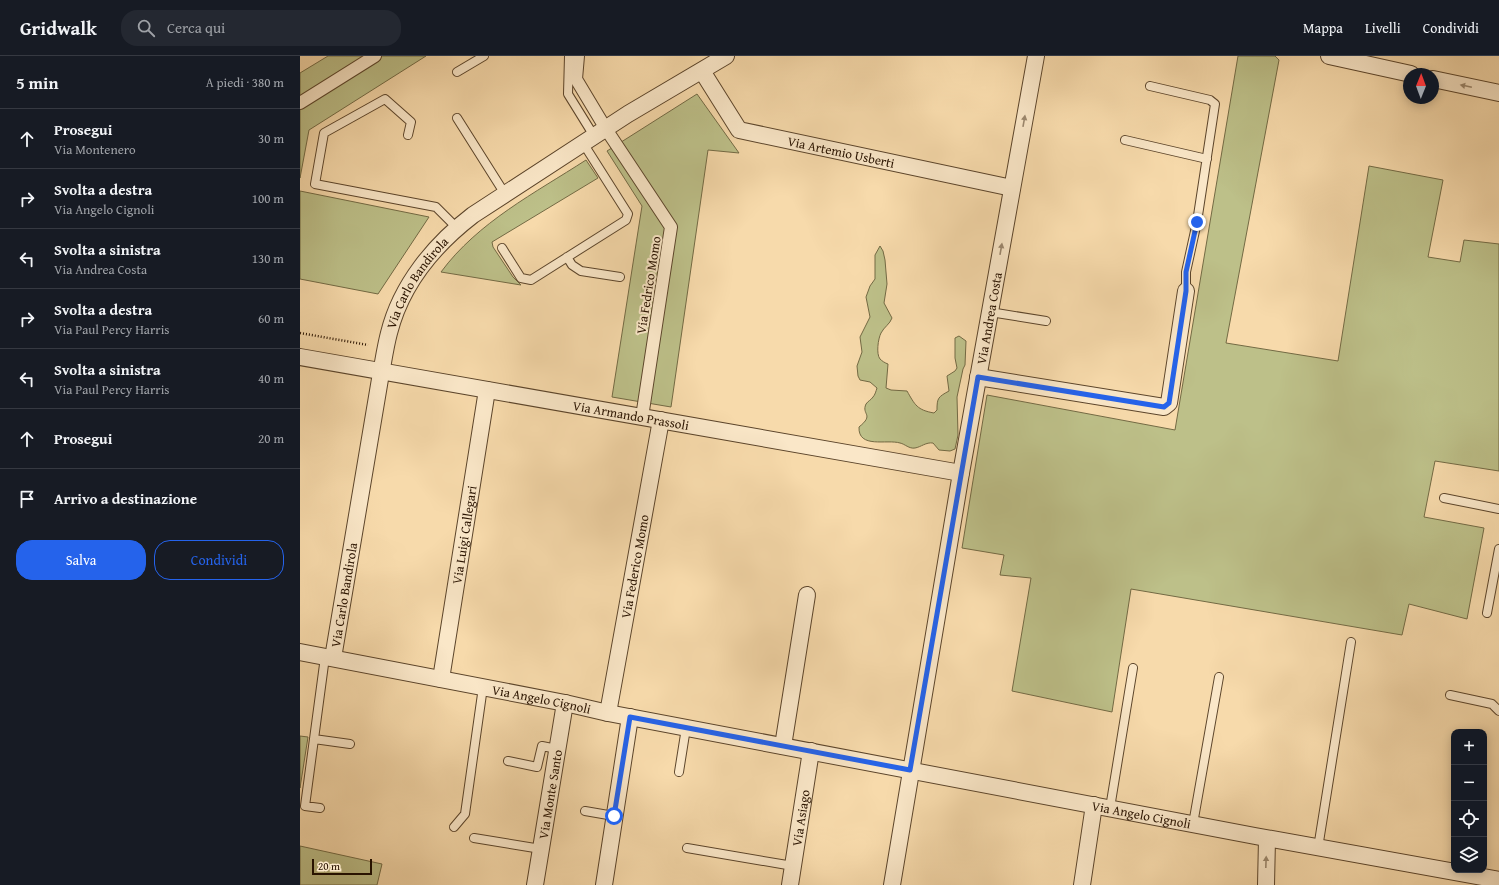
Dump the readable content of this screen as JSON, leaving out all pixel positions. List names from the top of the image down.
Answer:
{
  "streets": {
    "street": [
      "Via Artemio Usberti",
      "Via Carlo Bandirola",
      "Via Fedrico Momo",
      "Via Andrea Costa",
      "Via Armando Prassoli",
      "Via Luigi Callegari",
      "Via Federico Momo",
      "Via Angelo Cignoli",
      "Via Monte Santo",
      "Via Asiago"
    ]
  },
  "crossings": [
    ["Via Artemio Usberti", "Via Carlo Bandirola"],
    ["Via Artemio Usberti", "Via Andrea Costa"],
    ["Via Carlo Bandirola", "Via Fedrico Momo"],
    ["Via Carlo Bandirola", "Via Armando Prassoli"],
    ["Via Carlo Bandirola", "Via Angelo Cignoli"],
    ["Via Fedrico Momo", "Via Armando Prassoli"],
    ["Via Andrea Costa", "Via Armando Prassoli"],
    ["Via Andrea Costa", "Via Angelo Cignoli"],
    ["Via Armando Prassoli", "Via Luigi Callegari"],
    ["Via Armando Prassoli", "Via Federico Momo"],
    ["Via Luigi Callegari", "Via Angelo Cignoli"],
    ["Via Federico Momo", "Via Angelo Cignoli"],
    ["Via Angelo Cignoli", "Via Monte Santo"],
    ["Via Angelo Cignoli", "Via Asiago"]
  ],
  "scale_bar": "20 m",
  "north": "top",
  "page": {
    "header": "Gridwalk",
    "search": "Cerca qui",
    "nav": ["Mappa", "Livelli", "Condividi"],
    "heading": ["5 min", "A piedi · 380 m"],
    "list": [
      ["Prosegui", "Via Montenero", "30 m"],
      ["Svolta a destra", "Via Angelo Cignoli", "100 m"],
      ["Svolta a sinistra", "Via Andrea Costa", "130 m"],
      ["Svolta a destra", "Via Paul Percy Harris", "60 m"],
      ["Svolta a sinistra", "Via Paul Percy Harris", "40 m"],
      ["Prosegui", "20 m"],
      "Arrivo a destinazione"
    ],
    "buttons": ["Salva", "Condividi"],
    "map_buttons": ["+", "−"],
    "scale": "20 m"
  }
}
